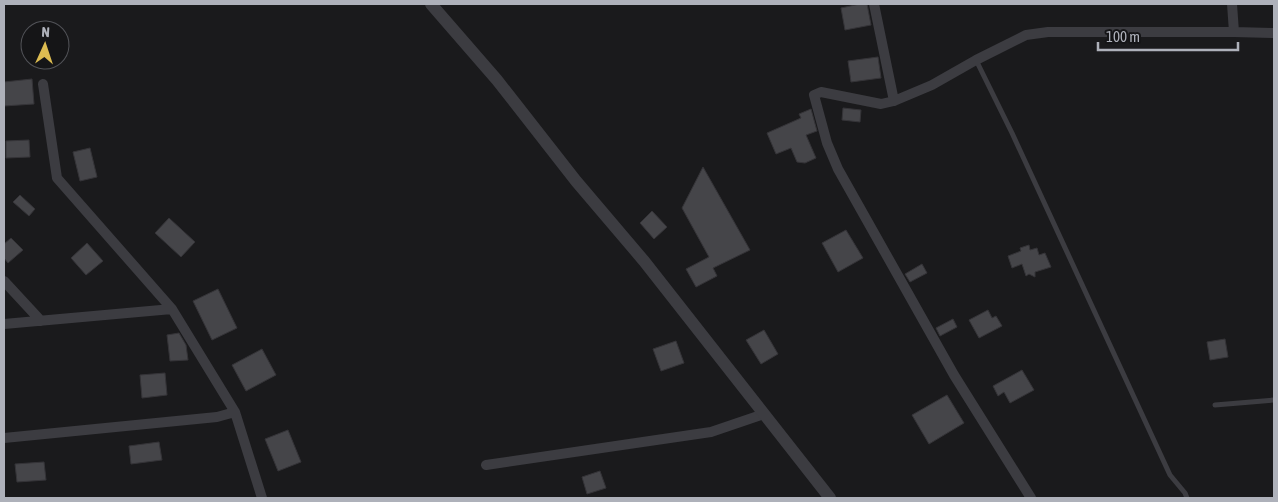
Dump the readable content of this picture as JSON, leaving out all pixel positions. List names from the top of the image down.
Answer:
{
  "scale_bar": "100 m",
  "north": "top"
}
